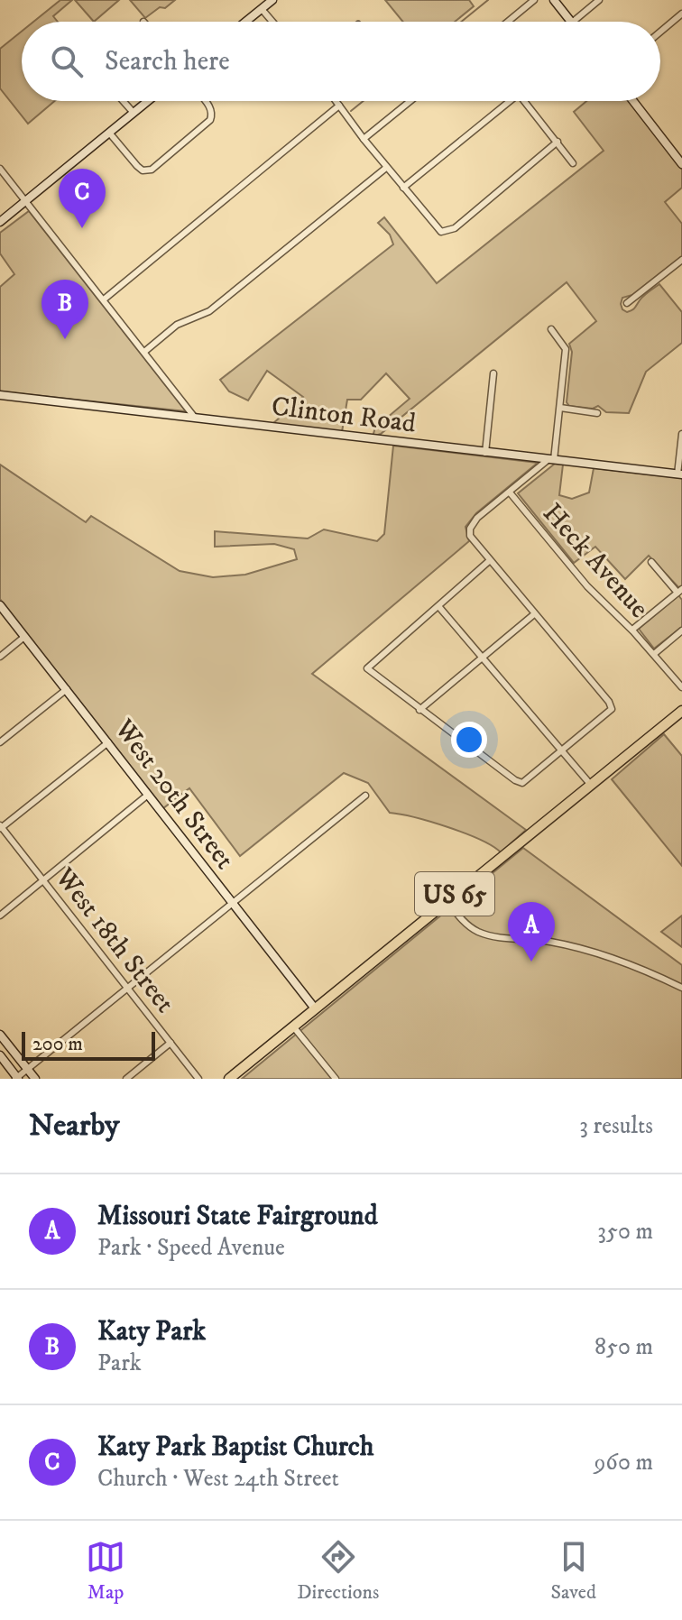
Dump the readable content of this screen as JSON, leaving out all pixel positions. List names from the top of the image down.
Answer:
{
  "streets": {
    "highway": ["US 65"],
    "street": [
      "Clinton Road",
      "Heck Avenue",
      "West 20th Street",
      "West 18th Street"
    ]
  },
  "crossings": [
    ["West 20th Street", "US 65"]
  ],
  "scale_bar": "200 m",
  "page": {
    "search": "Search here",
    "pins": ["C", "B", "A"],
    "scale": "200 m",
    "heading": ["Nearby", "3 results"],
    "list": [
      {
        "mark": "A",
        "name": "Missouri State Fairground",
        "note": "Park · Speed Avenue",
        "value": "350 m"
      },
      {
        "mark": "B",
        "name": "Katy Park",
        "note": "Park",
        "value": "850 m"
      },
      {
        "mark": "C",
        "name": "Katy Park Baptist Church",
        "note": "Church · West 24th Street",
        "value": "960 m"
      }
    ],
    "nav": ["Map", "Directions", "Saved"]
  }
}
